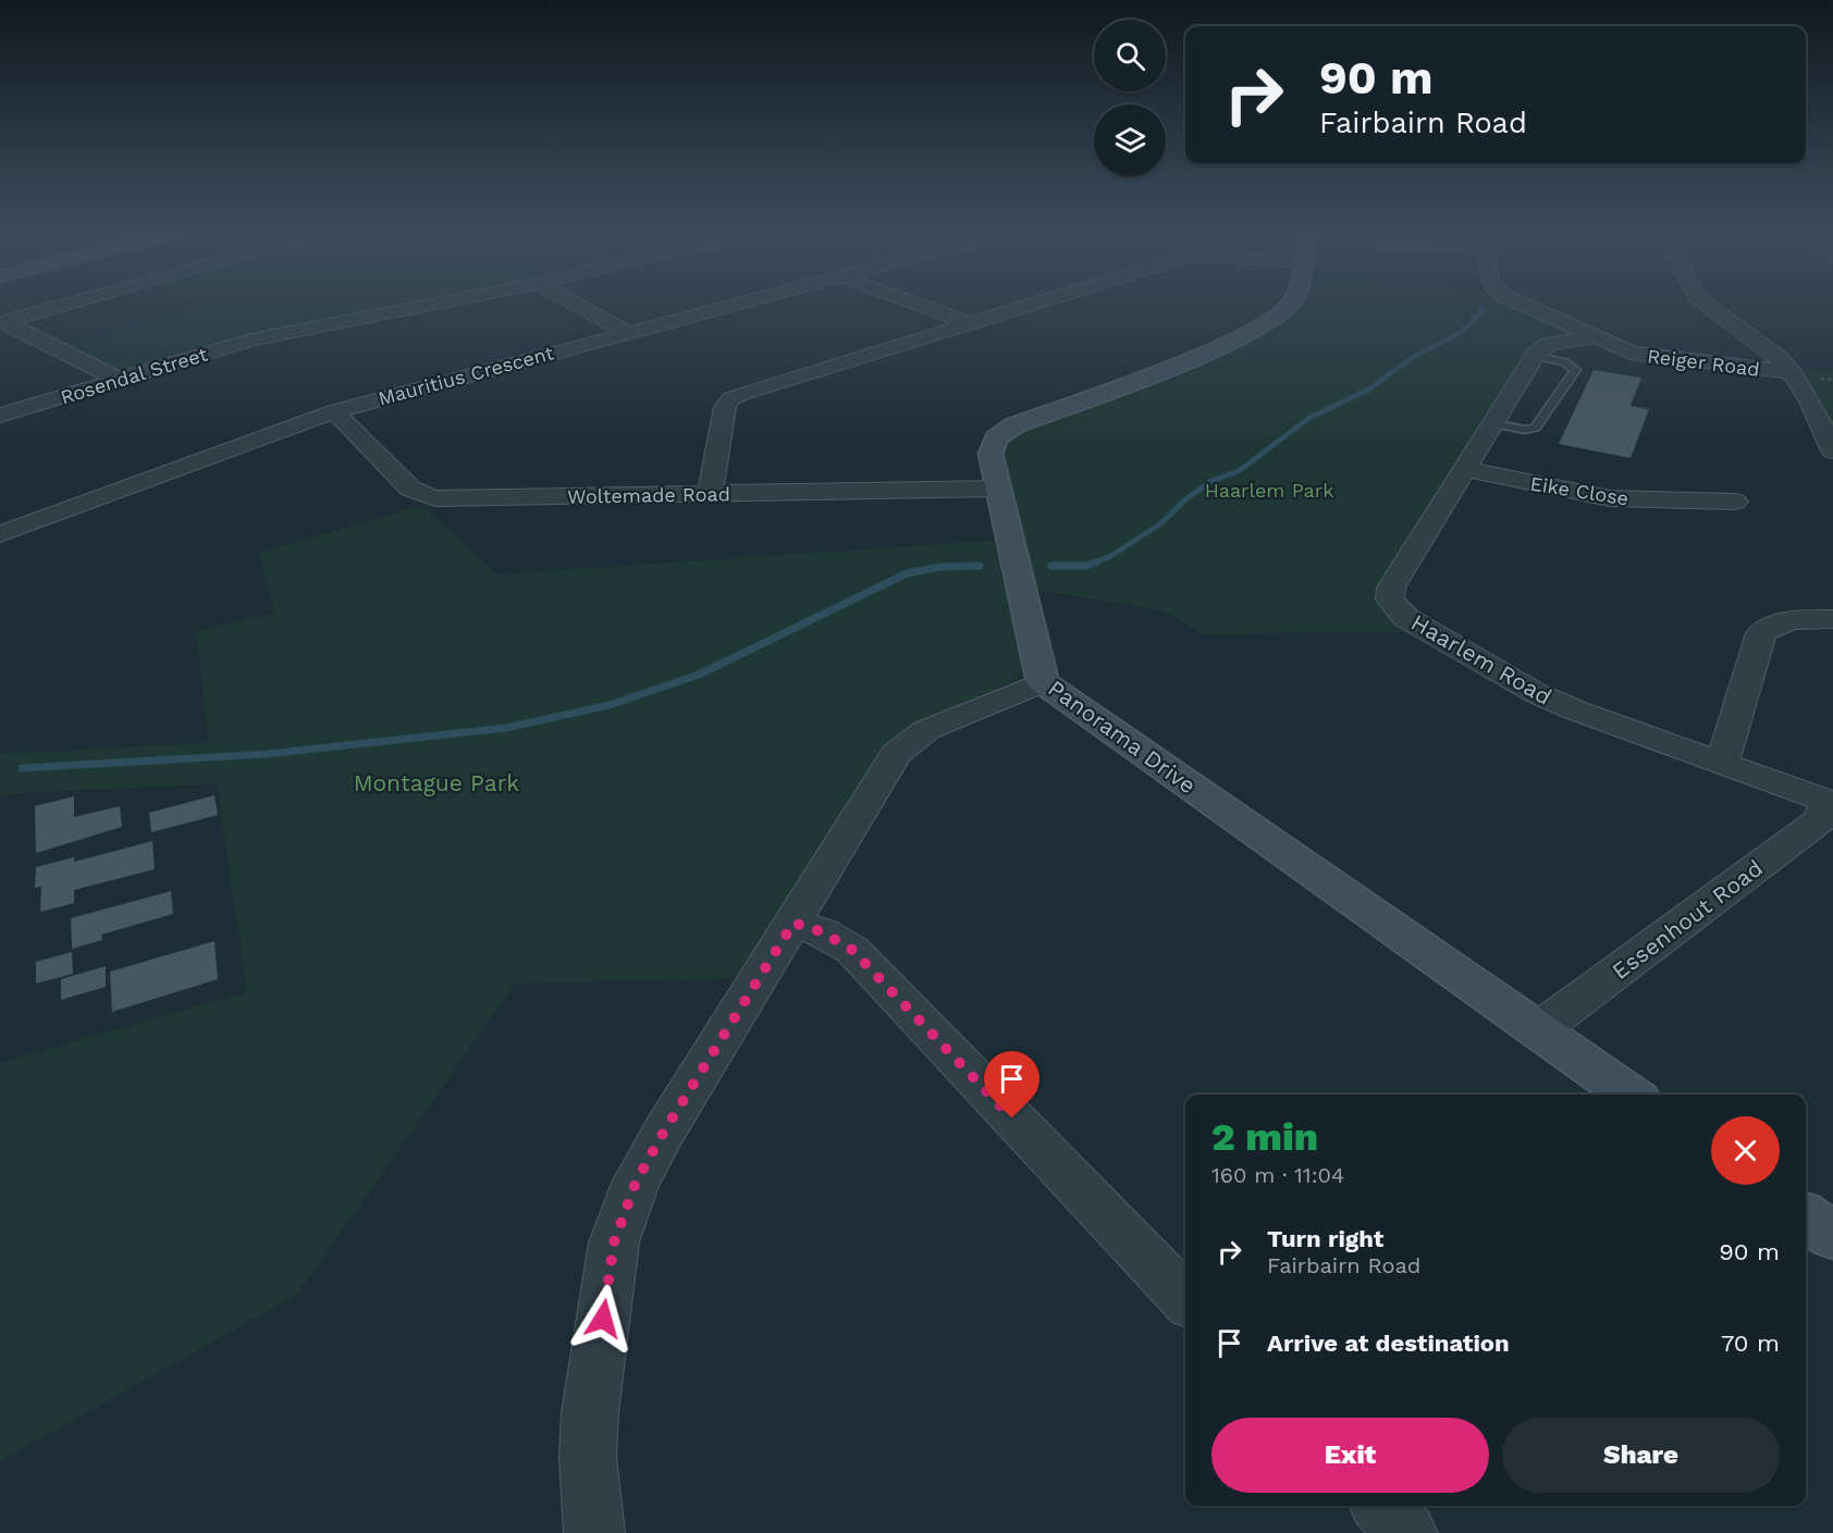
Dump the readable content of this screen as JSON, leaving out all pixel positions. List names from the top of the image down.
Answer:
{
  "streets": {
    "street": [
      "Reiger Road",
      "Rosendal Street",
      "Mauritius Crescent",
      "Eike Close",
      "Woltemade Road",
      "Haarlem Road",
      "Panorama Drive",
      "Essenhout Road"
    ]
  },
  "crossings": [
    ["Mauritius Crescent", "Woltemade Road"],
    ["Eike Close", "Haarlem Road"],
    ["Woltemade Road", "Panorama Drive"],
    ["Haarlem Road", "Essenhout Road"],
    ["Panorama Drive", "Essenhout Road"]
  ],
  "parks": ["Haarlem Park", "Montague Park"],
  "page": {
    "turn": ["90 m", "Fairbairn Road"],
    "heading": ["2 min", "160 m · 11:04"],
    "list": [
      {
        "name": "Turn right",
        "note": "Fairbairn Road",
        "value": "90 m"
      },
      {
        "name": "Arrive at destination",
        "value": "70 m"
      }
    ],
    "buttons": ["Exit", "Share"]
  }
}
